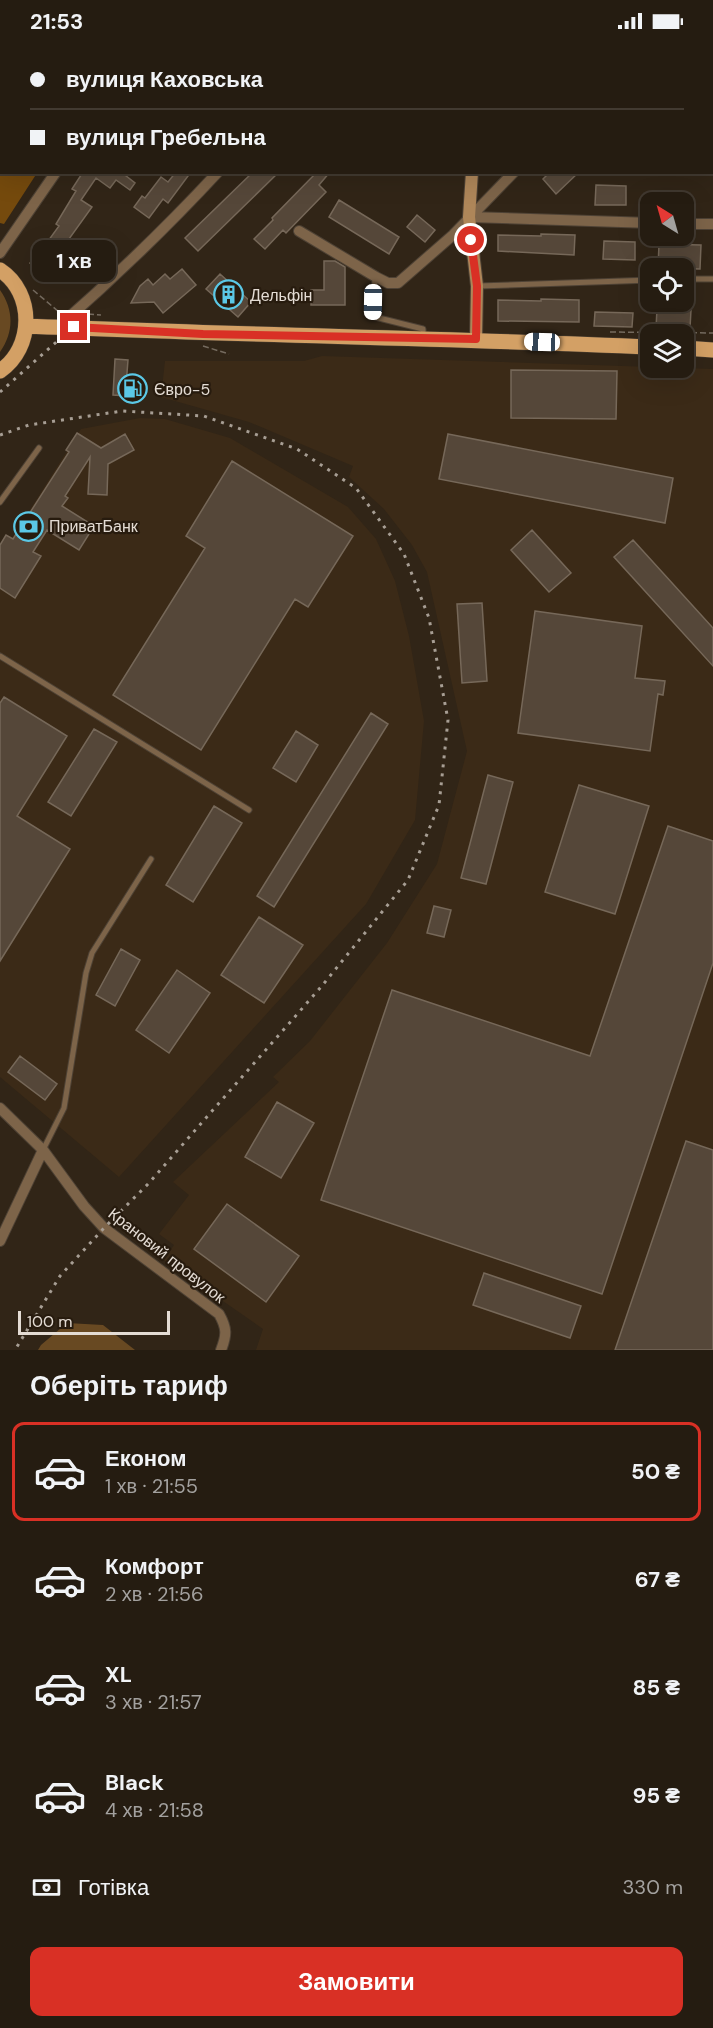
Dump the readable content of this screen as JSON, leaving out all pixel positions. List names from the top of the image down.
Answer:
{
  "streets": {
    "street": ["Крановий провулок"]
  },
  "places": {
    "building": ["Дельфін"],
    "fuel station": ["Євро-5"],
    "bank": ["ПриватБанк"]
  },
  "scale_bar": "100 m",
  "north": "top left",
  "page": {
    "status": "21:53",
    "banner": ["вулиця Каховська", "вулиця Гребельна"],
    "bubble": "1 хв",
    "scale": "100 m",
    "heading": "Оберіть тариф",
    "list": [
      {
        "name": "Економ",
        "note": "1 хв · 21:55",
        "value": "50 ₴"
      },
      {
        "name": "Комфорт",
        "note": "2 хв · 21:56",
        "value": "67 ₴"
      },
      {
        "name": "XL",
        "note": "3 хв · 21:57",
        "value": "85 ₴"
      },
      {
        "name": "Black",
        "note": "4 хв · 21:58",
        "value": "95 ₴"
      }
    ],
    "pay": ["Готівка", "330 m"],
    "buttons": "Замовити"
  }
}
